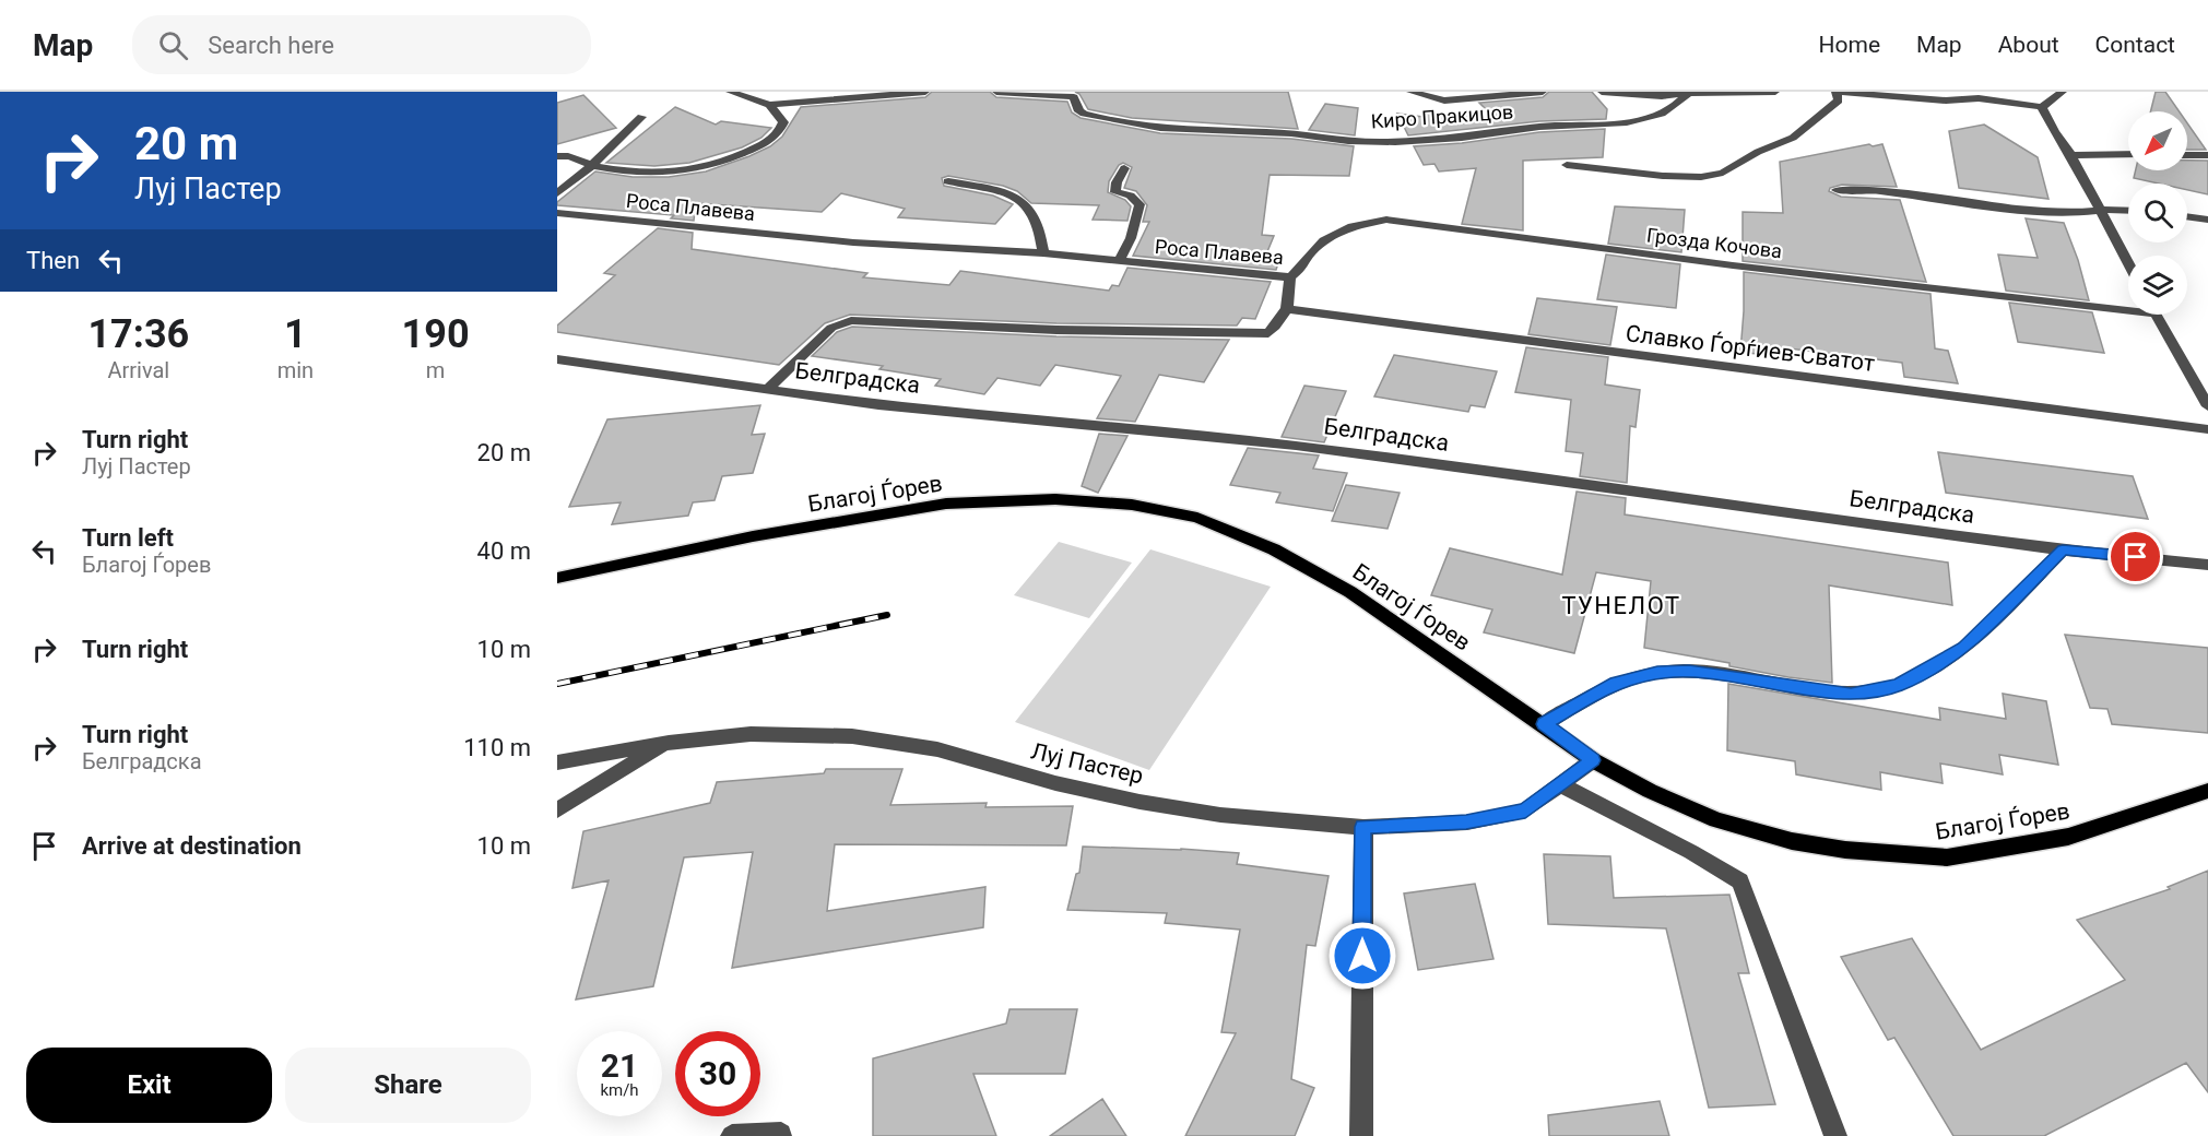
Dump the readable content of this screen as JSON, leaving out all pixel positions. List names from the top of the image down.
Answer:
{
  "streets": {
    "main road": ["Благој Ѓорев"],
    "street": [
      "Киро Пракицов",
      "Роса Плавева",
      "Грозда Кочова",
      "Славко Ѓорѓиев-Сватот",
      "Белградска",
      "Луј Пастер"
    ]
  },
  "crossings": [
    ["Роса Плавева", "Грозда Кочова"],
    ["Роса Плавева", "Славко Ѓорѓиев-Сватот"],
    ["Благој Ѓорев", "Луј Пастер"]
  ],
  "districts": ["ТУНЕЛОТ"],
  "north": "bottom left",
  "page": {
    "header": "Map",
    "search": "Search here",
    "nav": [
      "Home",
      "Map",
      "About",
      "Contact"
    ],
    "turn": ["20 m", "Луј Пастер"],
    "then": "Then",
    "eta": [
      "17:36",
      "Arrival",
      "1",
      "min",
      "190",
      "m"
    ],
    "list": [
      {
        "name": "Turn right",
        "note": "Луј Пастер",
        "value": "20 m"
      },
      {
        "name": "Turn left",
        "note": "Благој Ѓорев",
        "value": "40 m"
      },
      {
        "name": "Turn right",
        "value": "10 m"
      },
      {
        "name": "Turn right",
        "note": "Белградска",
        "value": "110 m"
      },
      {
        "name": "Arrive at destination",
        "value": "10 m"
      }
    ],
    "speed": "21 km/h",
    "limit": "30",
    "buttons": ["Exit", "Share"]
  }
}
